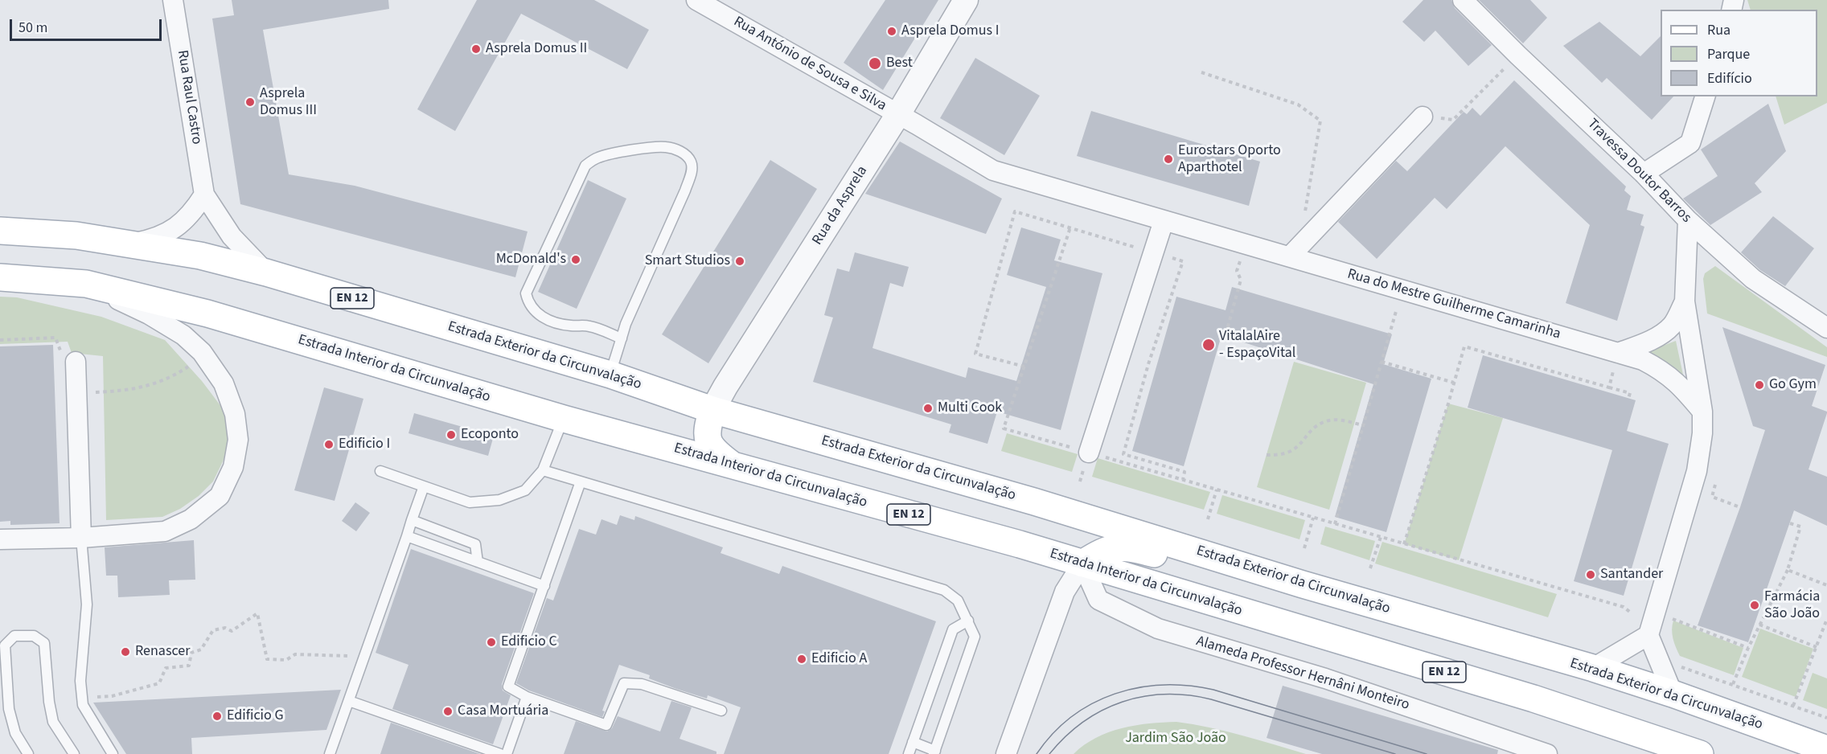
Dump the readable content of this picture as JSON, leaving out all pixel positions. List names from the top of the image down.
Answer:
{
  "streets": {
    "main road": ["EN 12", "Estrada Exterior da Circunvalação", "Estrada Interior da Circunvalação"],
    "street": [
      "Rua António de Sousa e Silva",
      "Rua Raul Castro",
      "Travessa Doutor Barros",
      "Rua da Asprela",
      "Rua do Mestre Guilherme Camarinha",
      "Alameda Professor Hernâni Monteiro"
    ]
  },
  "crossings": [
    ["Rua António de Sousa e Silva", "Rua da Asprela"],
    ["Rua António de Sousa e Silva", "Rua do Mestre Guilherme Camarinha"],
    ["Rua Raul Castro", "Estrada Exterior da Circunvalação"],
    ["Rua da Asprela", "Rua do Mestre Guilherme Camarinha"],
    ["Rua da Asprela", "Estrada Exterior da Circunvalação"],
    ["Estrada Interior da Circunvalação", "Alameda Professor Hernâni Monteiro"]
  ],
  "parks": ["Jardim São João"],
  "places": [
    "Asprela Domus I",
    "Asprela Domus II",
    "Best",
    "Asprela Domus III",
    "Eurostars Oporto Aparthotel",
    "McDonald's",
    "Smart Studios",
    "VitalalAire - EspaçoVital",
    "Go Gym",
    "Multi Cook",
    "Ecoponto",
    "Edificio I",
    "Santander",
    "Farmácia São João",
    "Edificio C",
    "Renascer",
    "Edificio A",
    "Casa Mortuária",
    "Edificio G"
  ],
  "legend": ["Rua", "Parque", "Edifício"],
  "scale_bar": "50 m"
}
